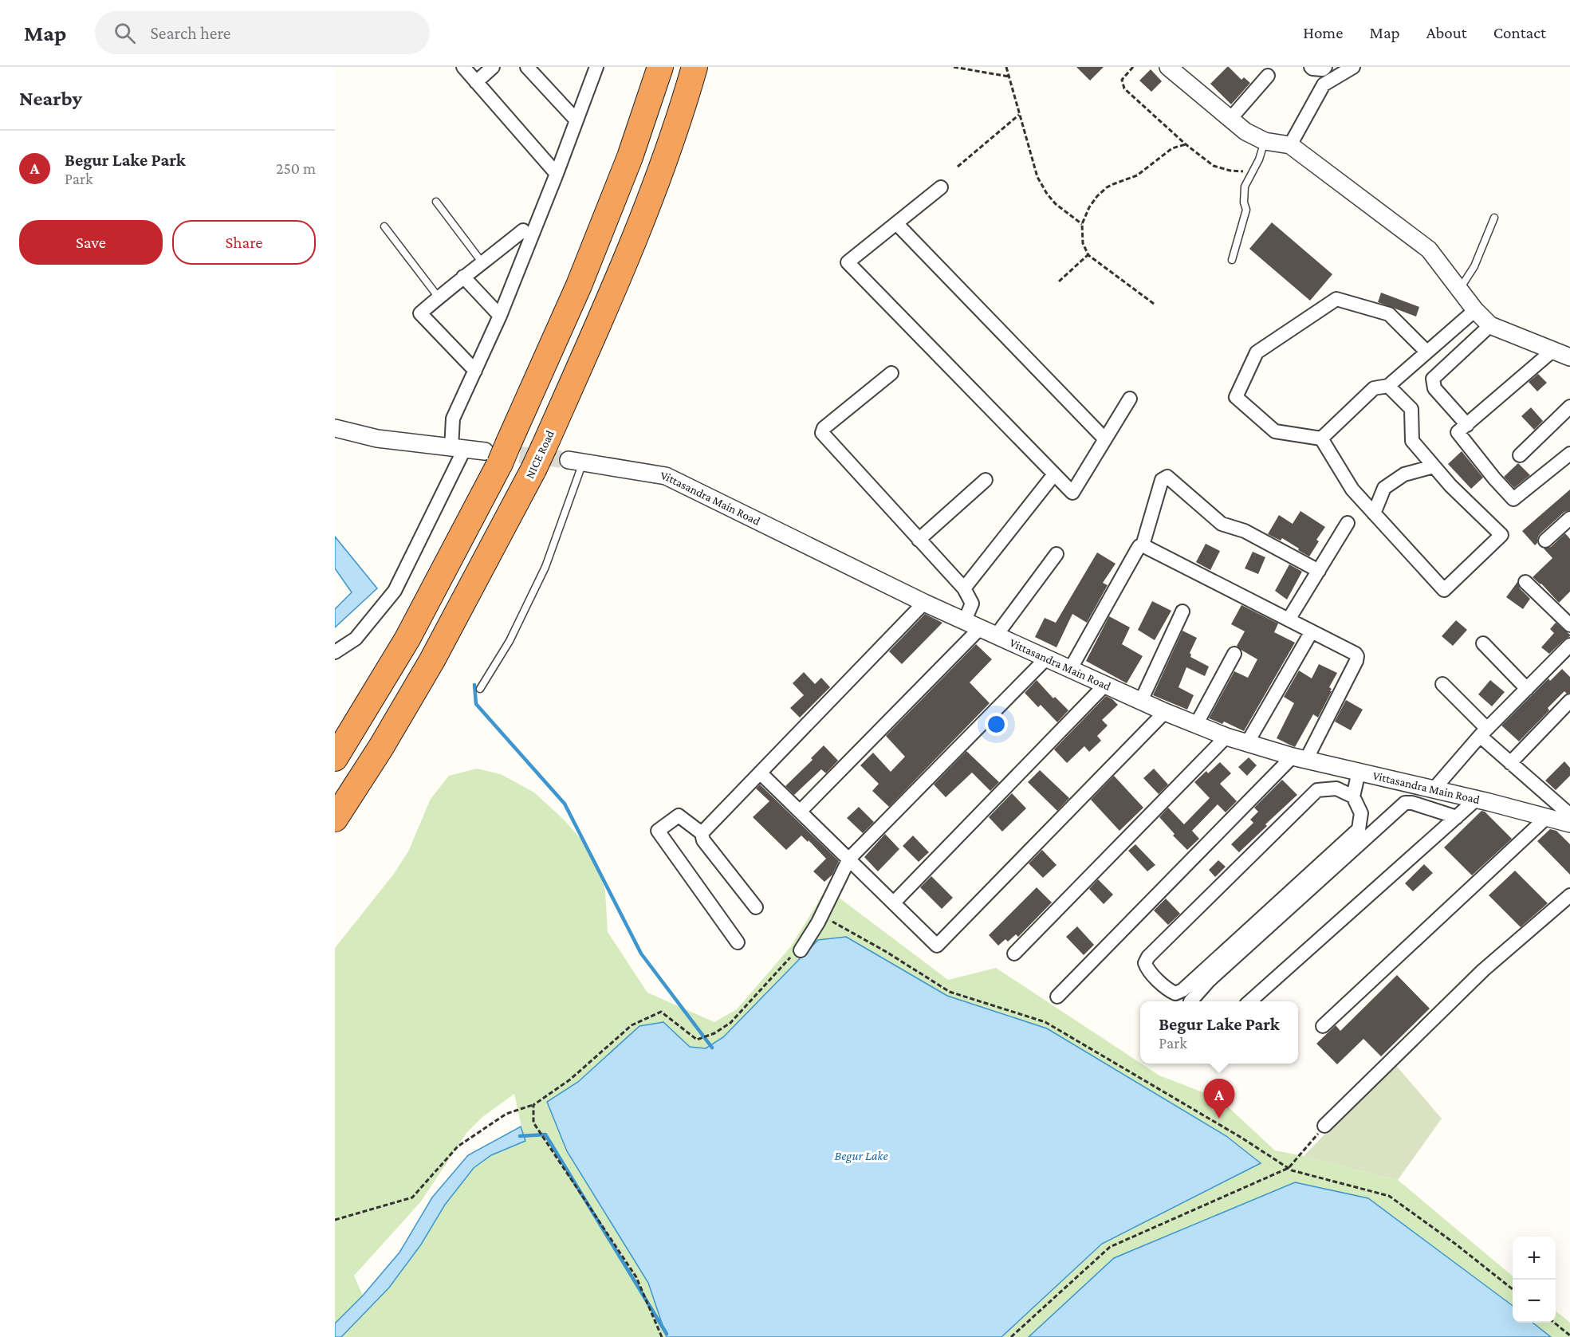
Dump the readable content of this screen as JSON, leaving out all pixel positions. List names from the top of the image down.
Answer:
{
  "streets": {
    "highway": ["NICE Road"],
    "street": ["Vittasandra Main Road"]
  },
  "water": ["Begur Lake"],
  "page": {
    "header": "Map",
    "search": "Search here",
    "nav": [
      "Home",
      "Map",
      "About",
      "Contact"
    ],
    "heading": "Nearby",
    "list": [
      {
        "mark": "A",
        "name": "Begur Lake Park",
        "note": "Park",
        "value": "250 m"
      }
    ],
    "buttons": ["Save", "Share"],
    "popup": ["Begur Lake Park", "Park"],
    "pins": "A",
    "map_buttons": ["+", "−"]
  }
}
